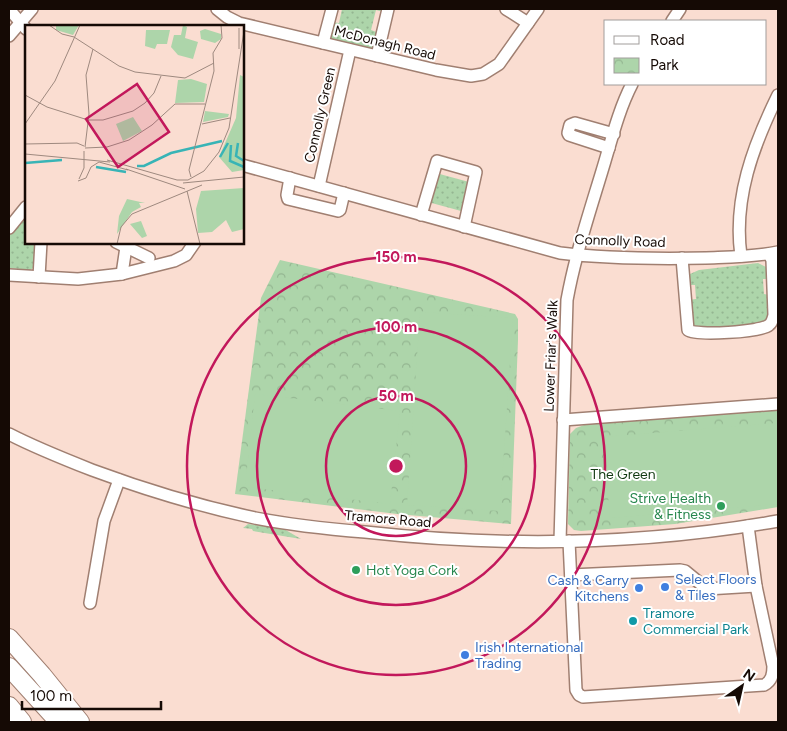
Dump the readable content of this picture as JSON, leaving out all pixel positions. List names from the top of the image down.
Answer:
{
  "streets": {
    "street": [
      "McDonagh Road",
      "Connolly Green",
      "Connolly Road",
      "Lower Friar's Walk",
      "Tramore Road"
    ]
  },
  "crossings": [
    ["McDonagh Road", "Connolly Green"],
    ["Connolly Green", "Connolly Road"],
    ["Connolly Road", "Lower Friar's Walk"],
    ["Lower Friar's Walk", "Tramore Road"]
  ],
  "parks": ["The Green"],
  "places": [
    "Strive Health & Fitness",
    "Hot Yoga Cork",
    "Select Floors & Tiles",
    "Cash & Carry Kitchens",
    "Tramore Commercial Park",
    "Irish International Trading"
  ],
  "legend": ["Road", "Park"],
  "scale_bar": "100 m",
  "north": "top right",
  "rings": ["150 m", "100 m", "50 m"]
}
